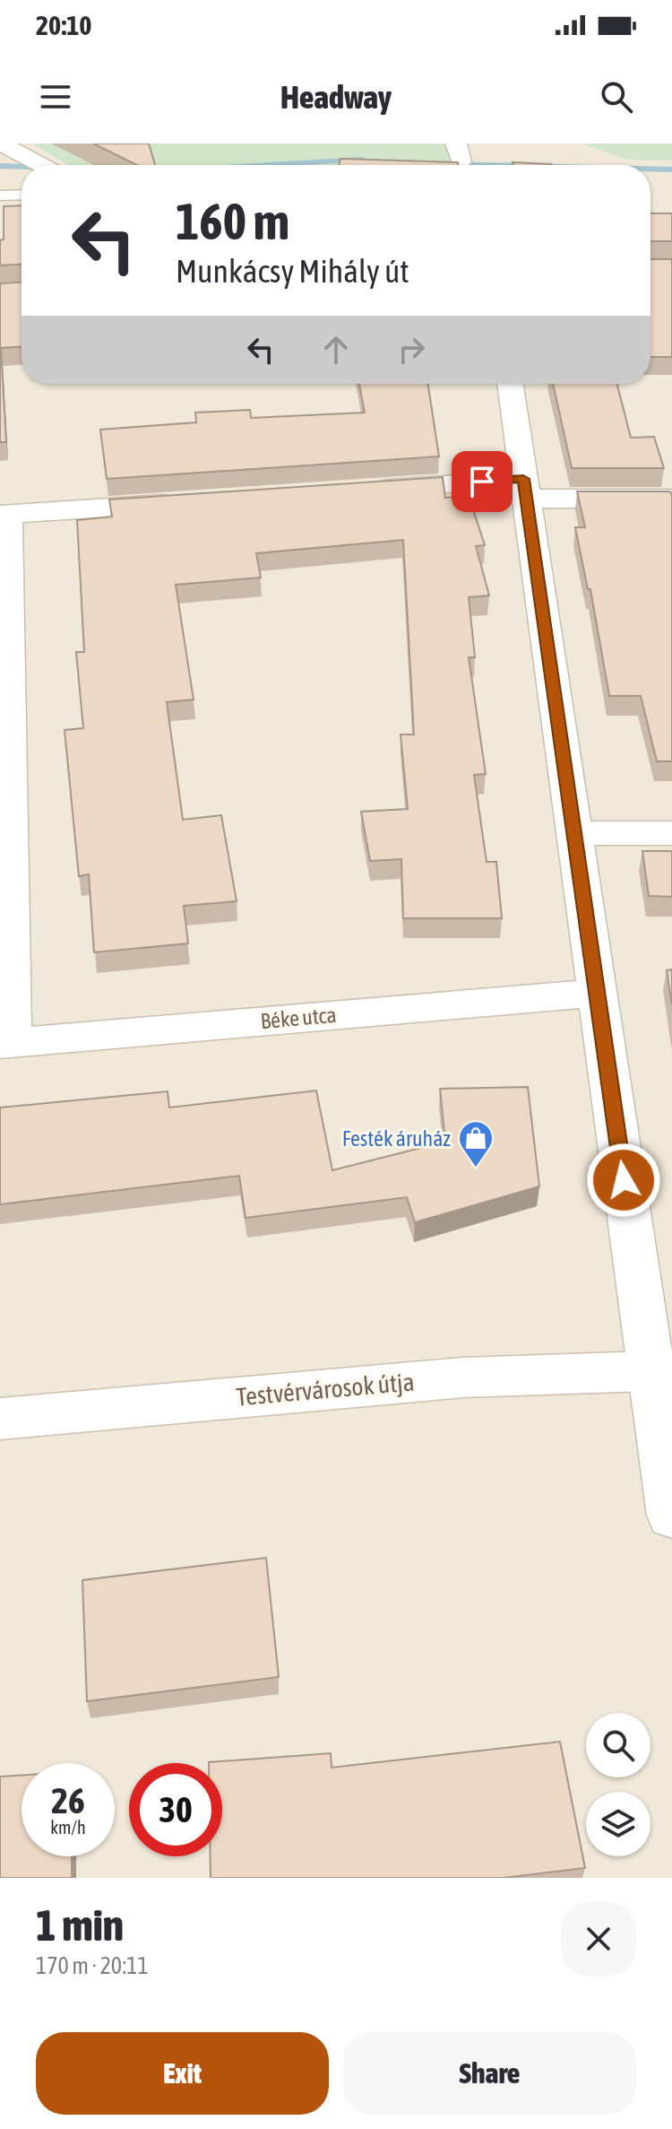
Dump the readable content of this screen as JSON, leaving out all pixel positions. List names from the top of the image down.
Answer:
{
  "streets": {
    "street": ["Béke utca", "Testvérvárosok útja"]
  },
  "places": {
    "shop": ["Festék áruház"]
  },
  "page": {
    "status": "20:10",
    "header": "Headway",
    "turn": ["160 m", "Munkácsy Mihály út"],
    "speed": "26 km/h",
    "limit": "30",
    "heading": ["1 min", "170 m · 20:11"],
    "buttons": ["Exit", "Share"]
  }
}
